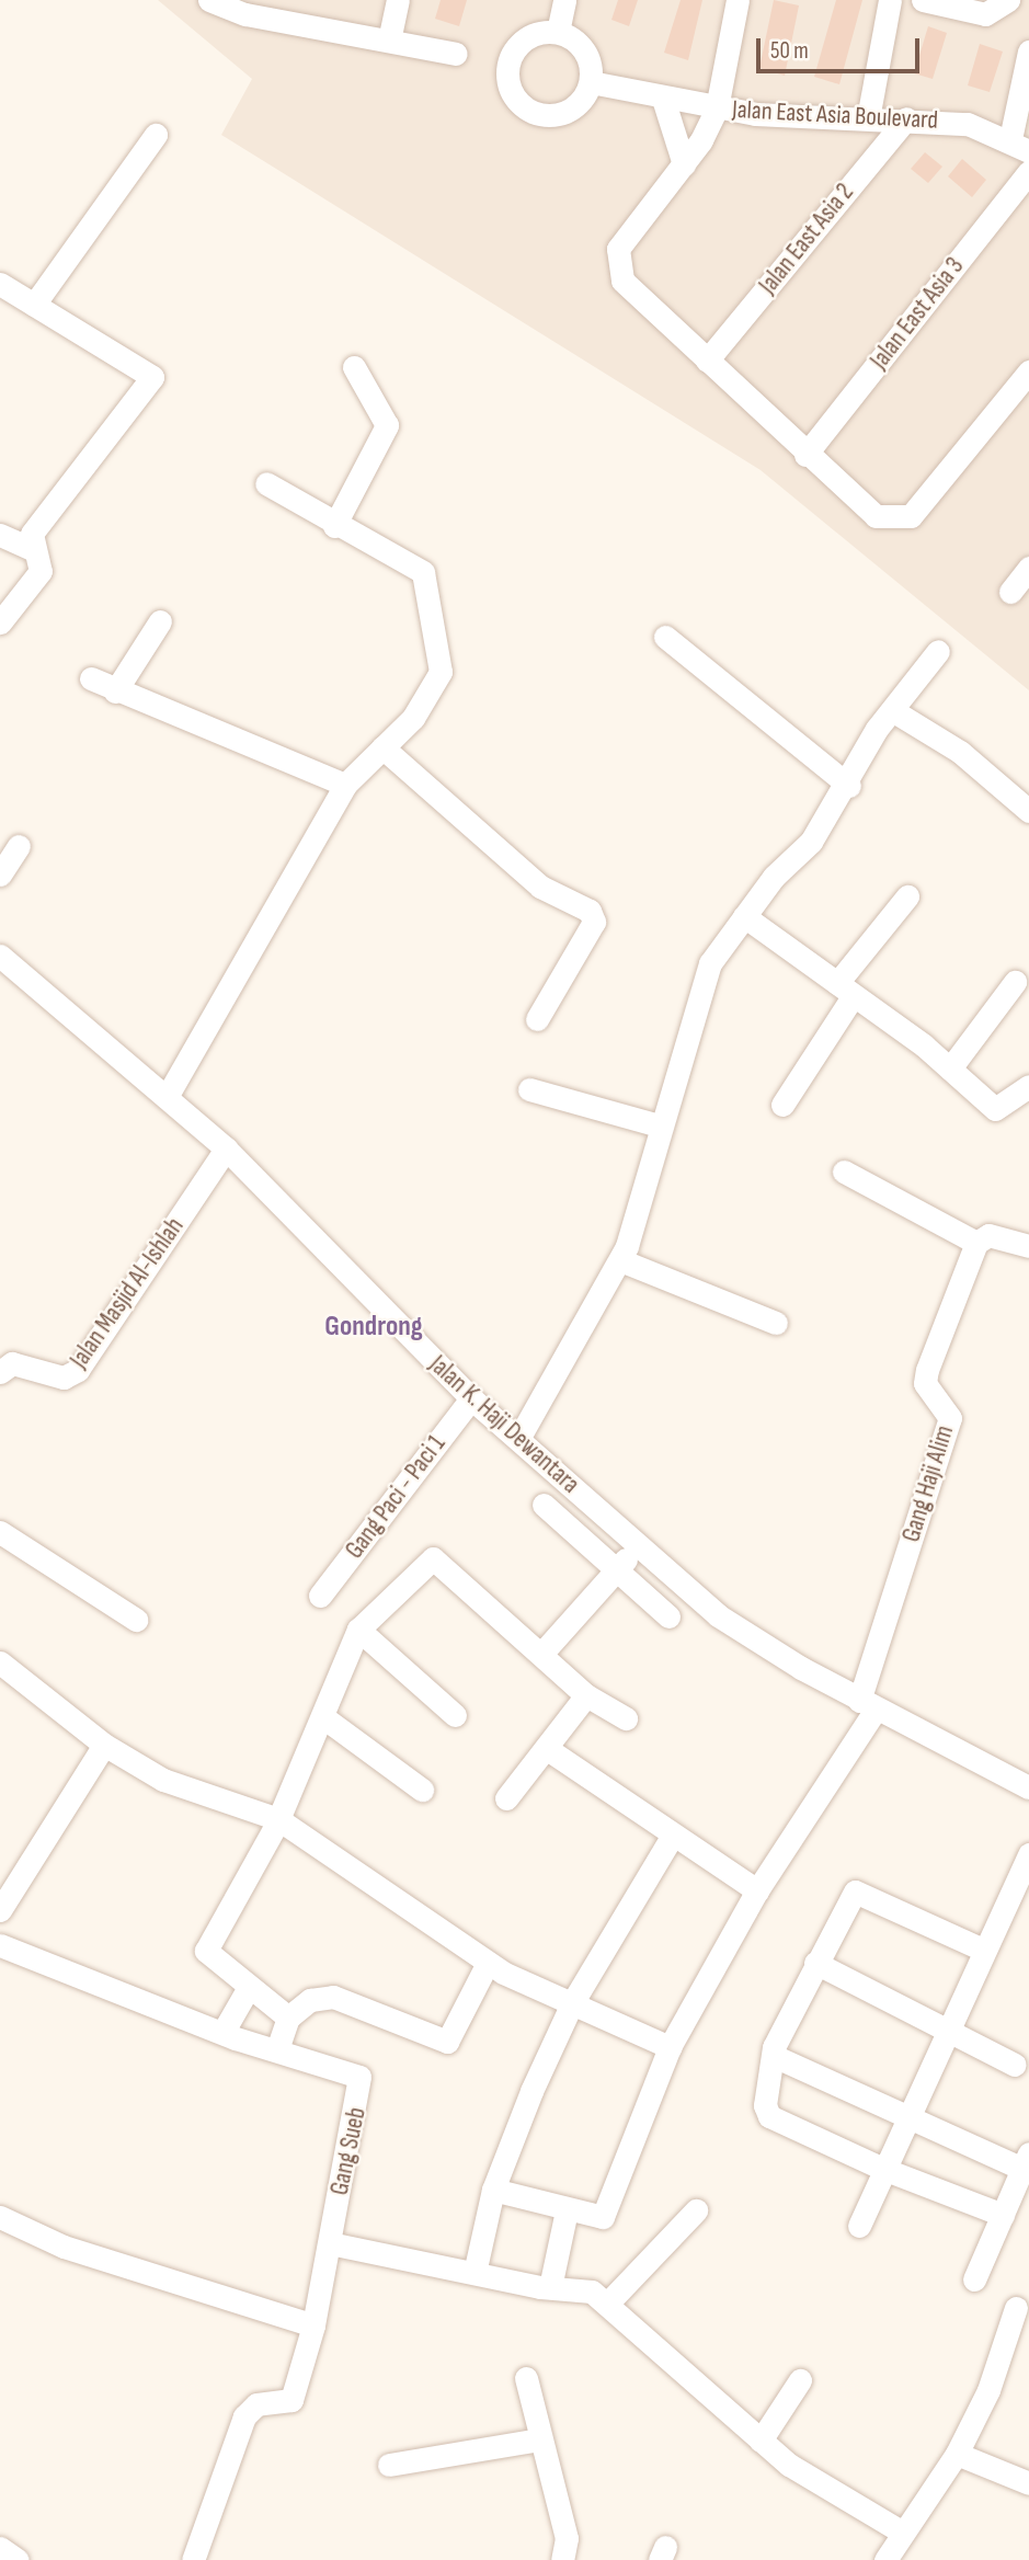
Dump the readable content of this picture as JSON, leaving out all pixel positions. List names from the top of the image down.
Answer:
{
  "streets": {
    "street": [
      "Jalan East Asia Boulevard",
      "Jalan East Asia 2",
      "Jalan East Asia 3",
      "Jalan Masjid Al-Ishlah",
      "Jalan K. Haji Dewantara",
      "Gang Haji Alim",
      "Gang Paci - Paci 1",
      "Gang Sueb"
    ]
  },
  "crossings": [
    ["Jalan East Asia Boulevard", "Jalan East Asia 2"],
    ["Jalan Masjid Al-Ishlah", "Jalan K. Haji Dewantara"],
    ["Jalan K. Haji Dewantara", "Gang Haji Alim"],
    ["Jalan K. Haji Dewantara", "Gang Paci - Paci 1"]
  ],
  "districts": ["Gondrong"],
  "scale_bar": "50 m"
}
